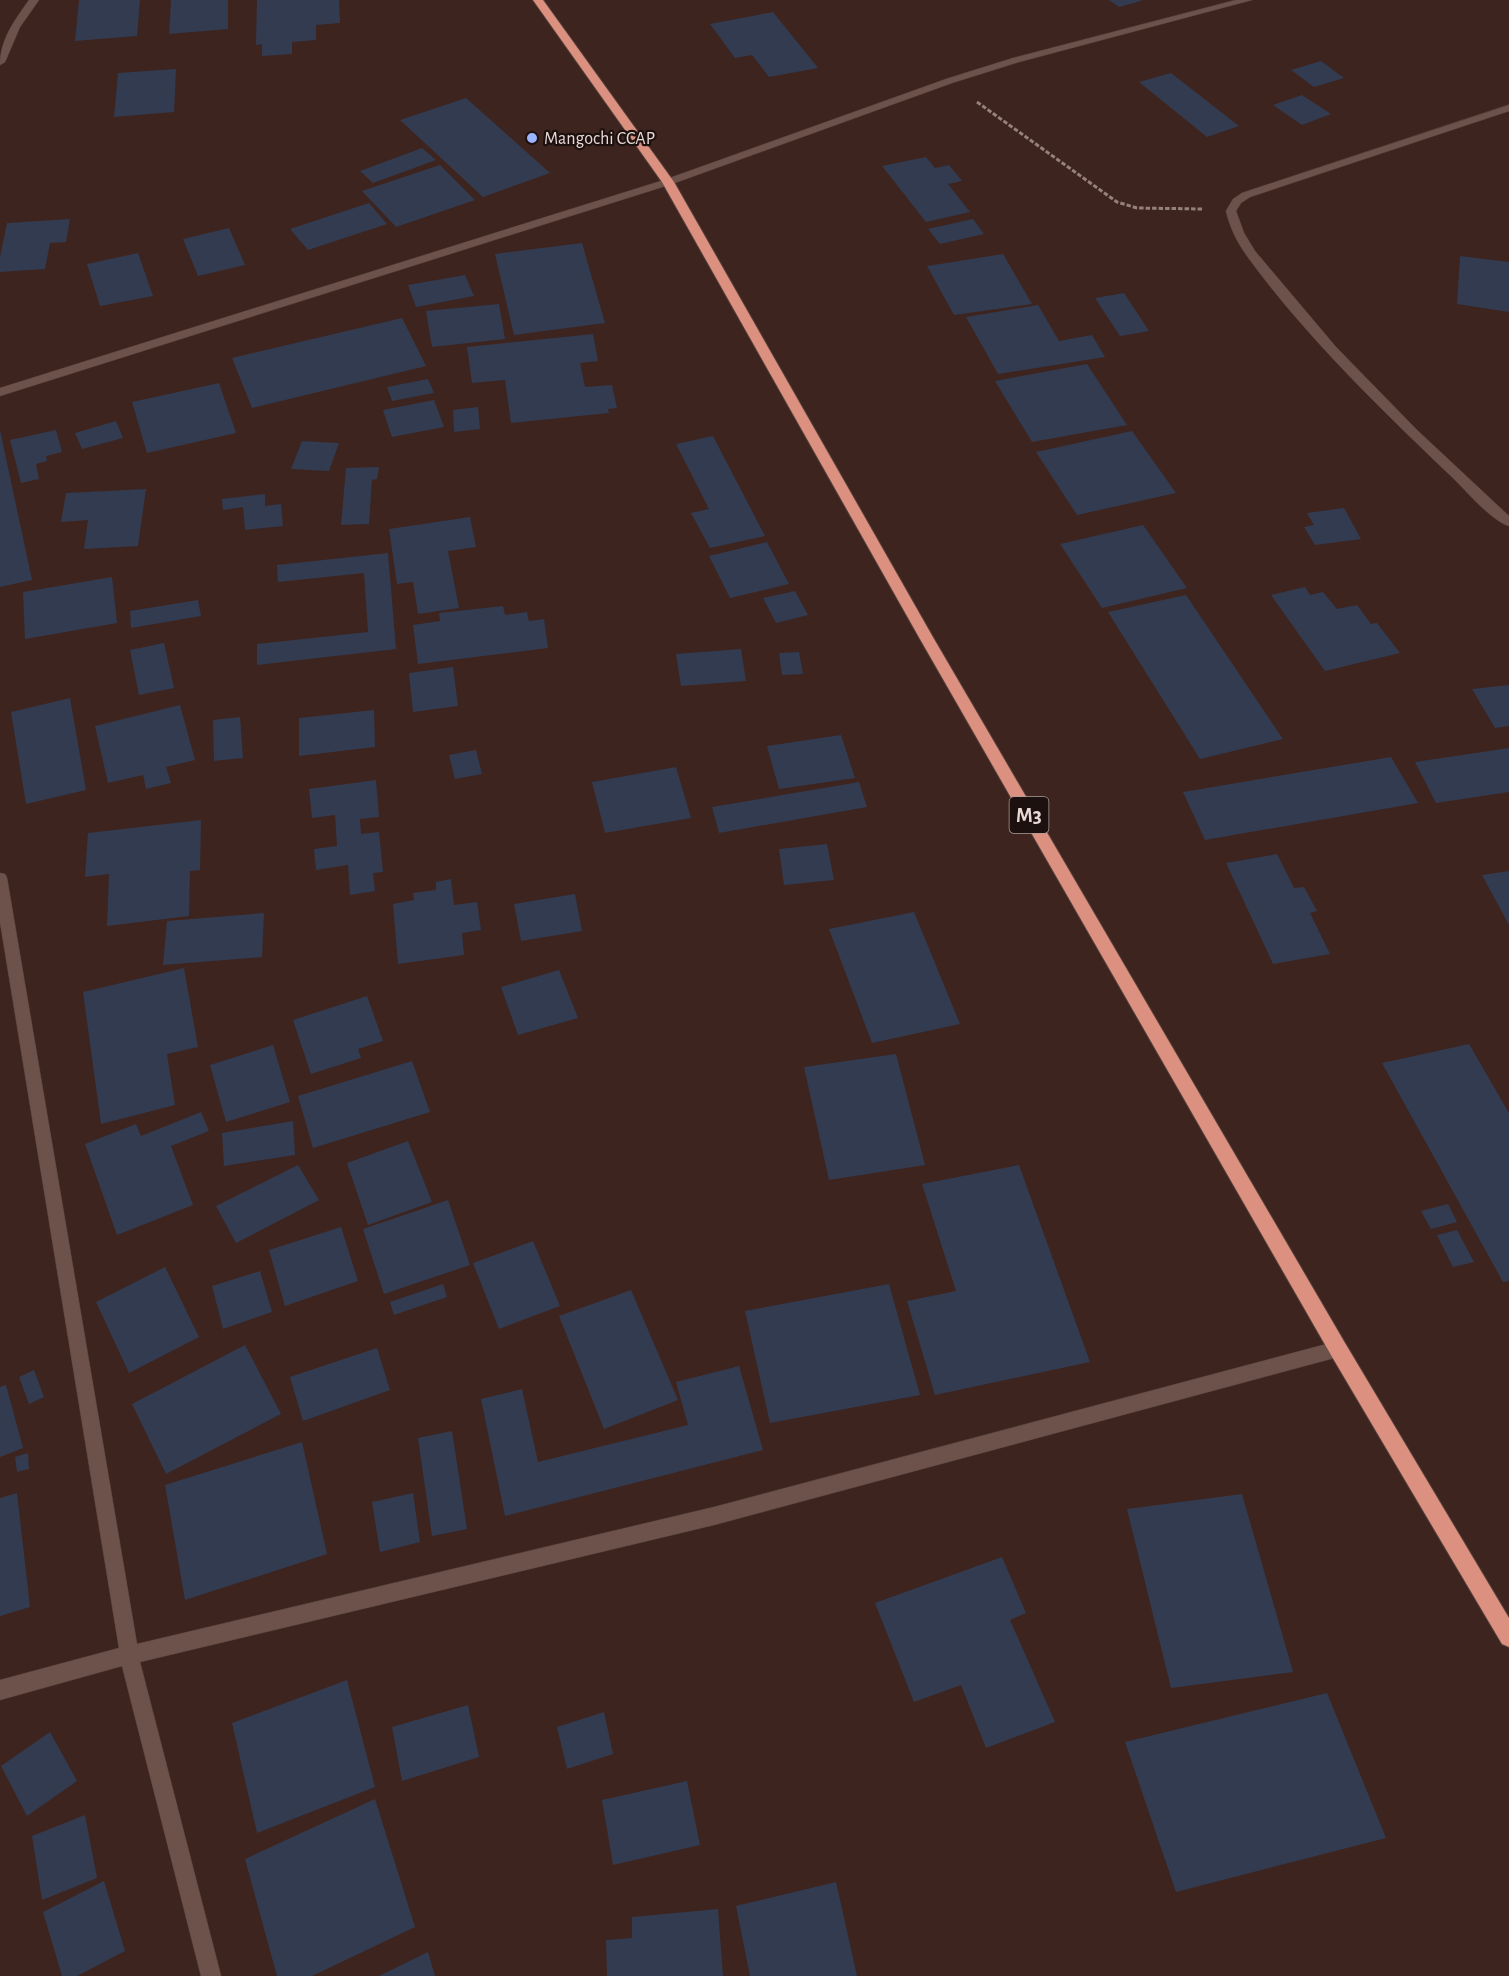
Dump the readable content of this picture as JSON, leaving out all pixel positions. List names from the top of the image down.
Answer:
{
  "streets": {
    "highway": ["M3"]
  },
  "places": ["Mangochi CCAP"]
}
